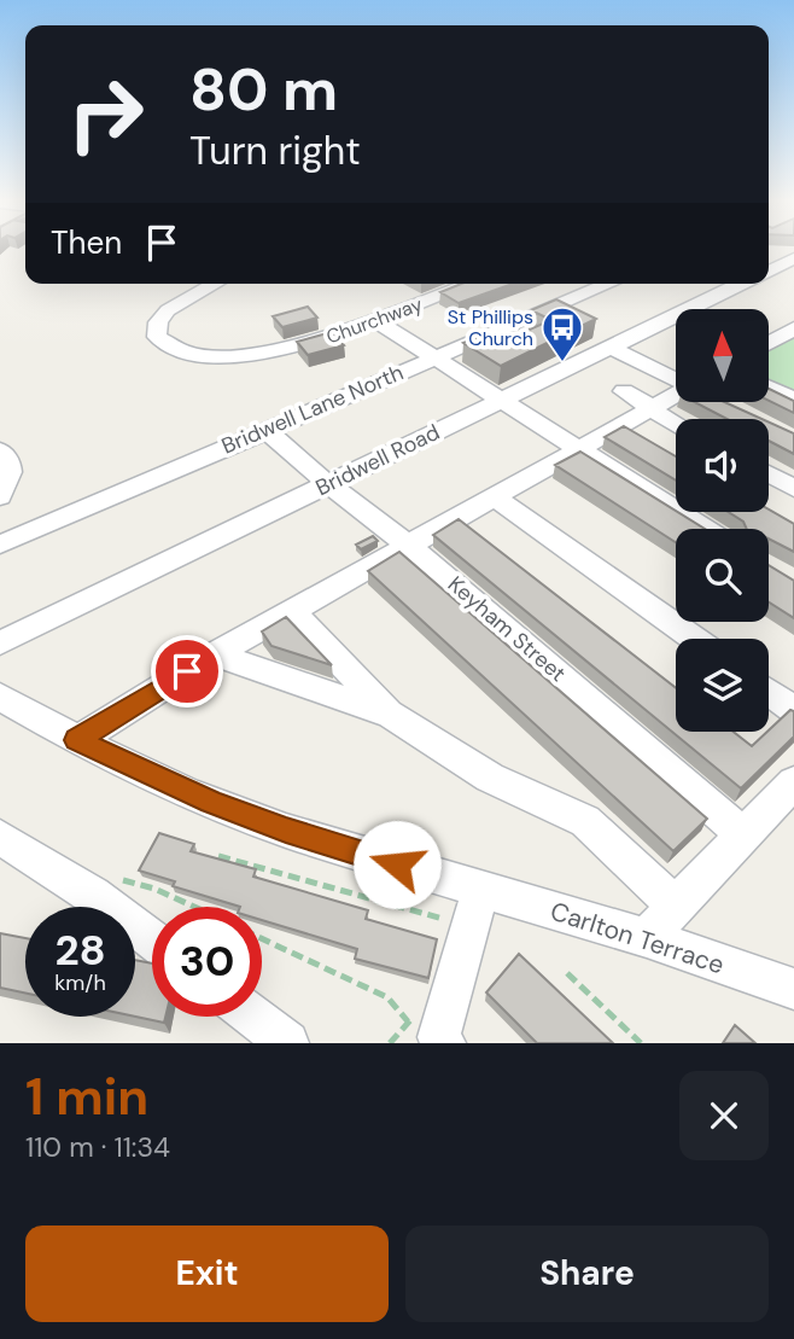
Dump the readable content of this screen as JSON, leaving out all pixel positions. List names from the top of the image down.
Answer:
{
  "streets": {
    "street": [
      "Churchway",
      "Bridwell Lane North",
      "Bridwell Road",
      "Keyham Street",
      "Carlton Terrace"
    ]
  },
  "crossings": [
    ["Bridwell Lane North", "Keyham Street"],
    ["Bridwell Road", "Keyham Street"]
  ],
  "places": {
    "bus stop": ["St Phillips Church"]
  },
  "north": "top",
  "page": {
    "turn": ["80 m", "Turn right"],
    "then": "Then",
    "speed": "28 km/h",
    "limit": "30",
    "heading": ["1 min", "110 m · 11:34"],
    "buttons": ["Exit", "Share"]
  }
}
